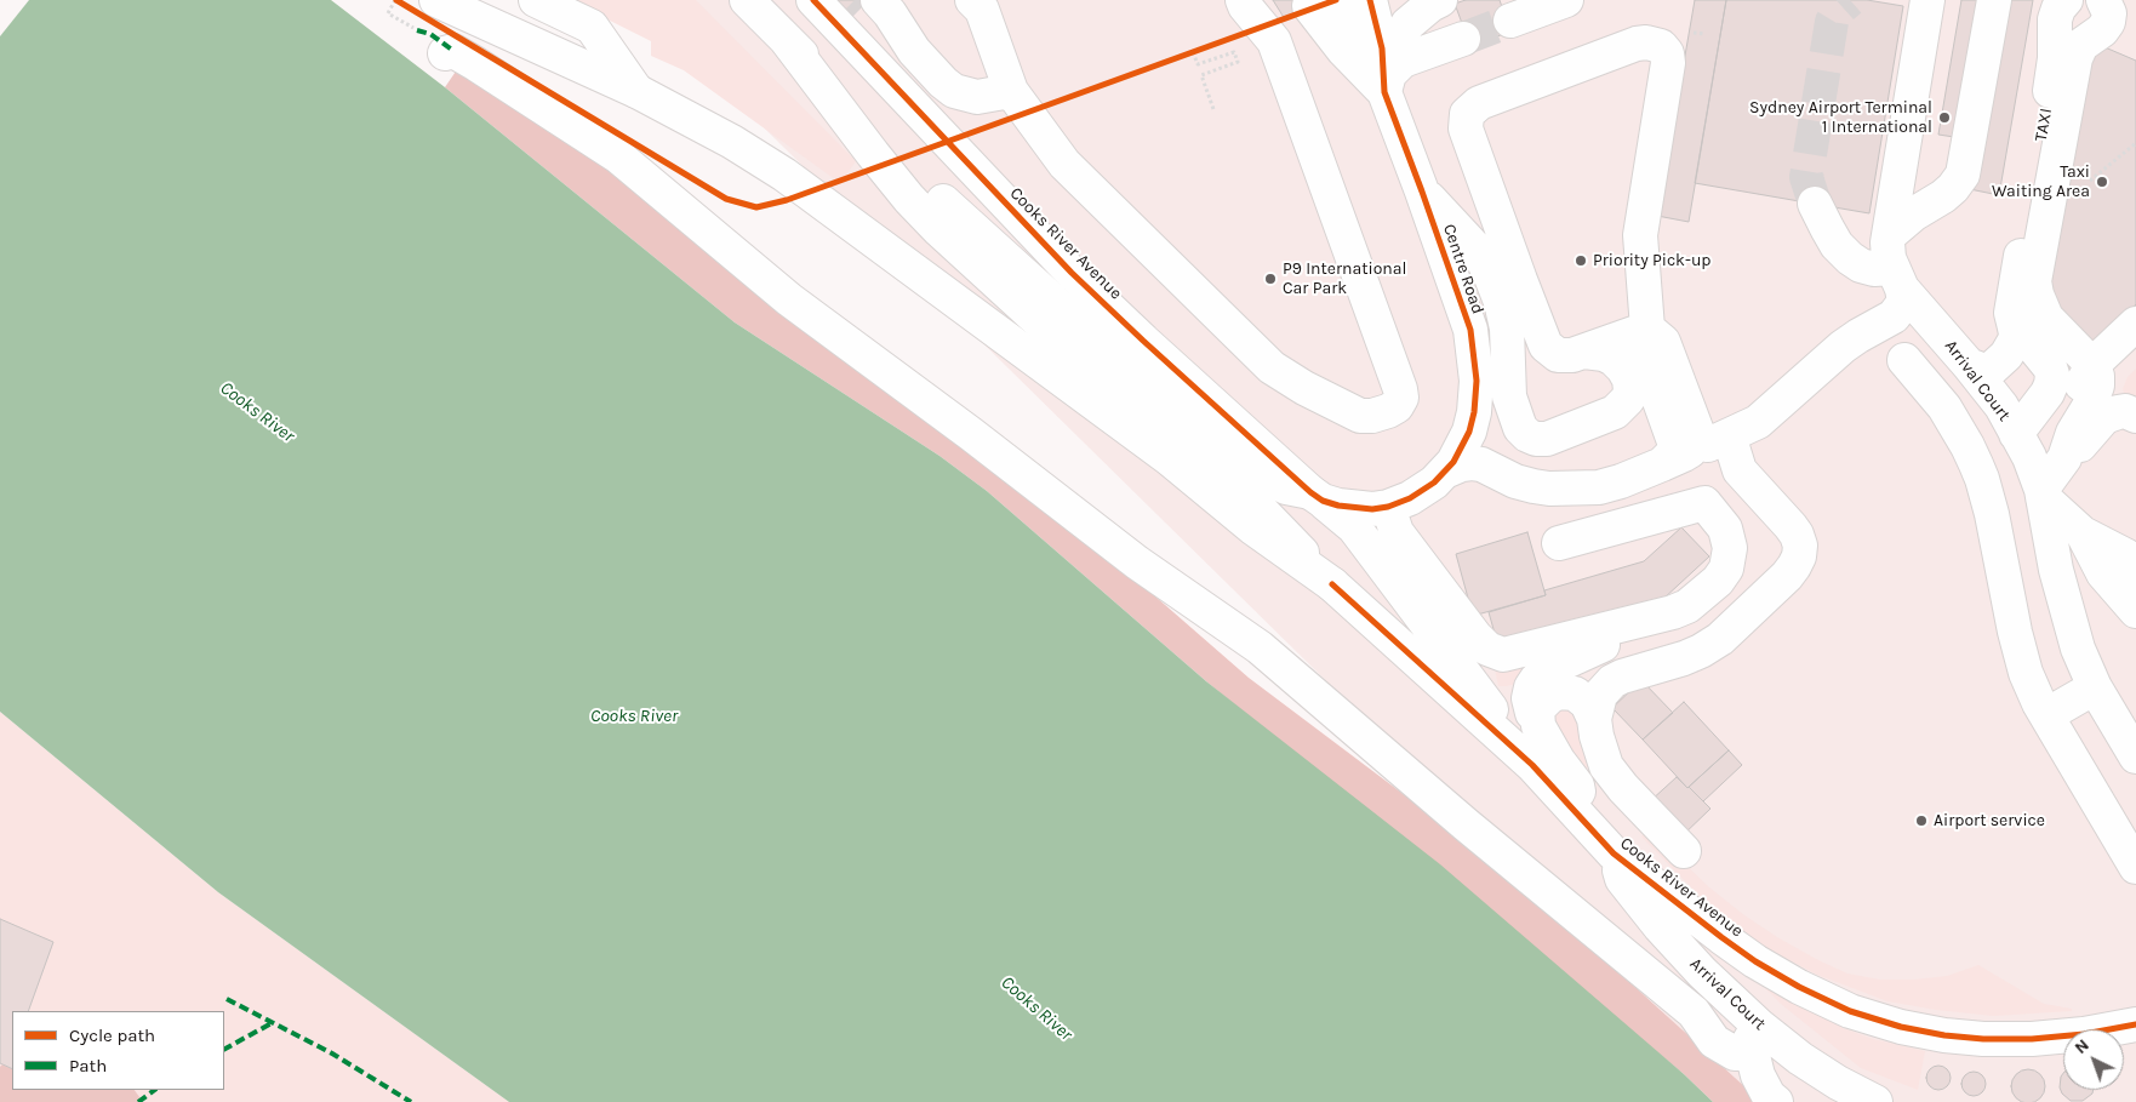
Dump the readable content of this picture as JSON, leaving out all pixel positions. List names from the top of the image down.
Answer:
{
  "streets": {
    "main road": [
      "TAXI",
      "Cooks River Avenue",
      "Centre Road",
      "Arrival Court"
    ]
  },
  "crossings": [
    ["TAXI", "Arrival Court"],
    ["Cooks River Avenue", "Centre Road"],
    ["Cooks River Avenue", "Arrival Court"]
  ],
  "water": ["Cooks River"],
  "places": [
    "Sydney Airport Terminal 1 International",
    "Taxi Waiting Area",
    "Priority Pick-up",
    "P9 International Car Park",
    "Airport service"
  ],
  "legend": ["Cycle path", "Path"],
  "north": "top left"
}
